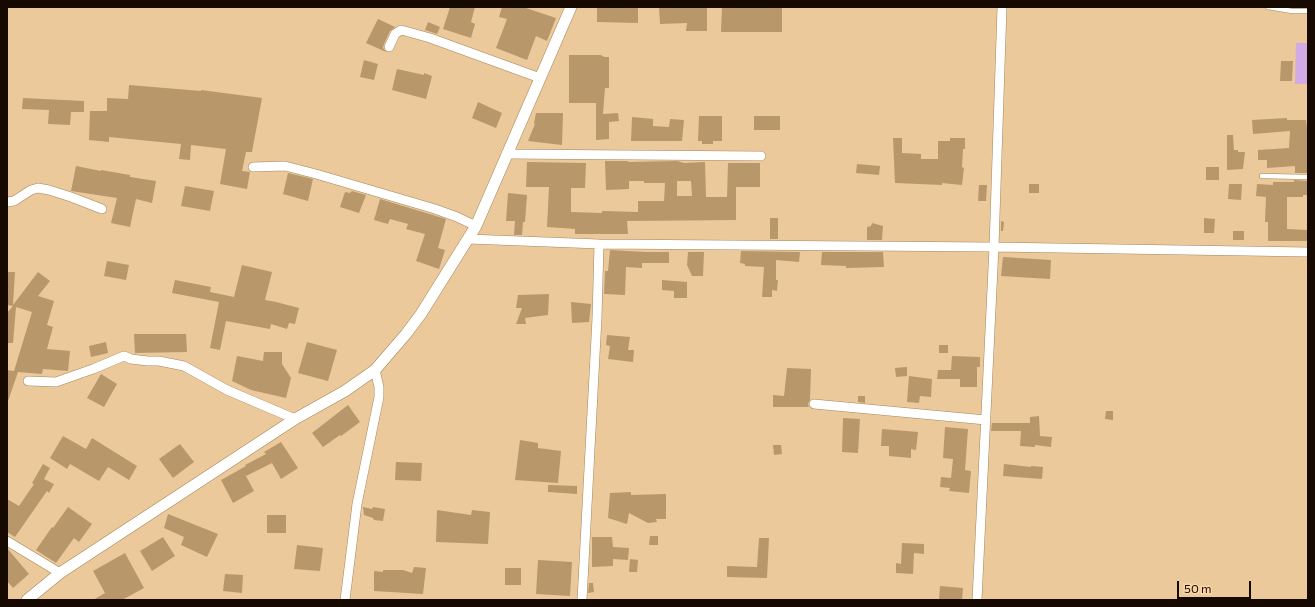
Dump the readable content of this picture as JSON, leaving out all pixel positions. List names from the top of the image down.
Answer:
{
  "scale_bar": "50 m"
}
